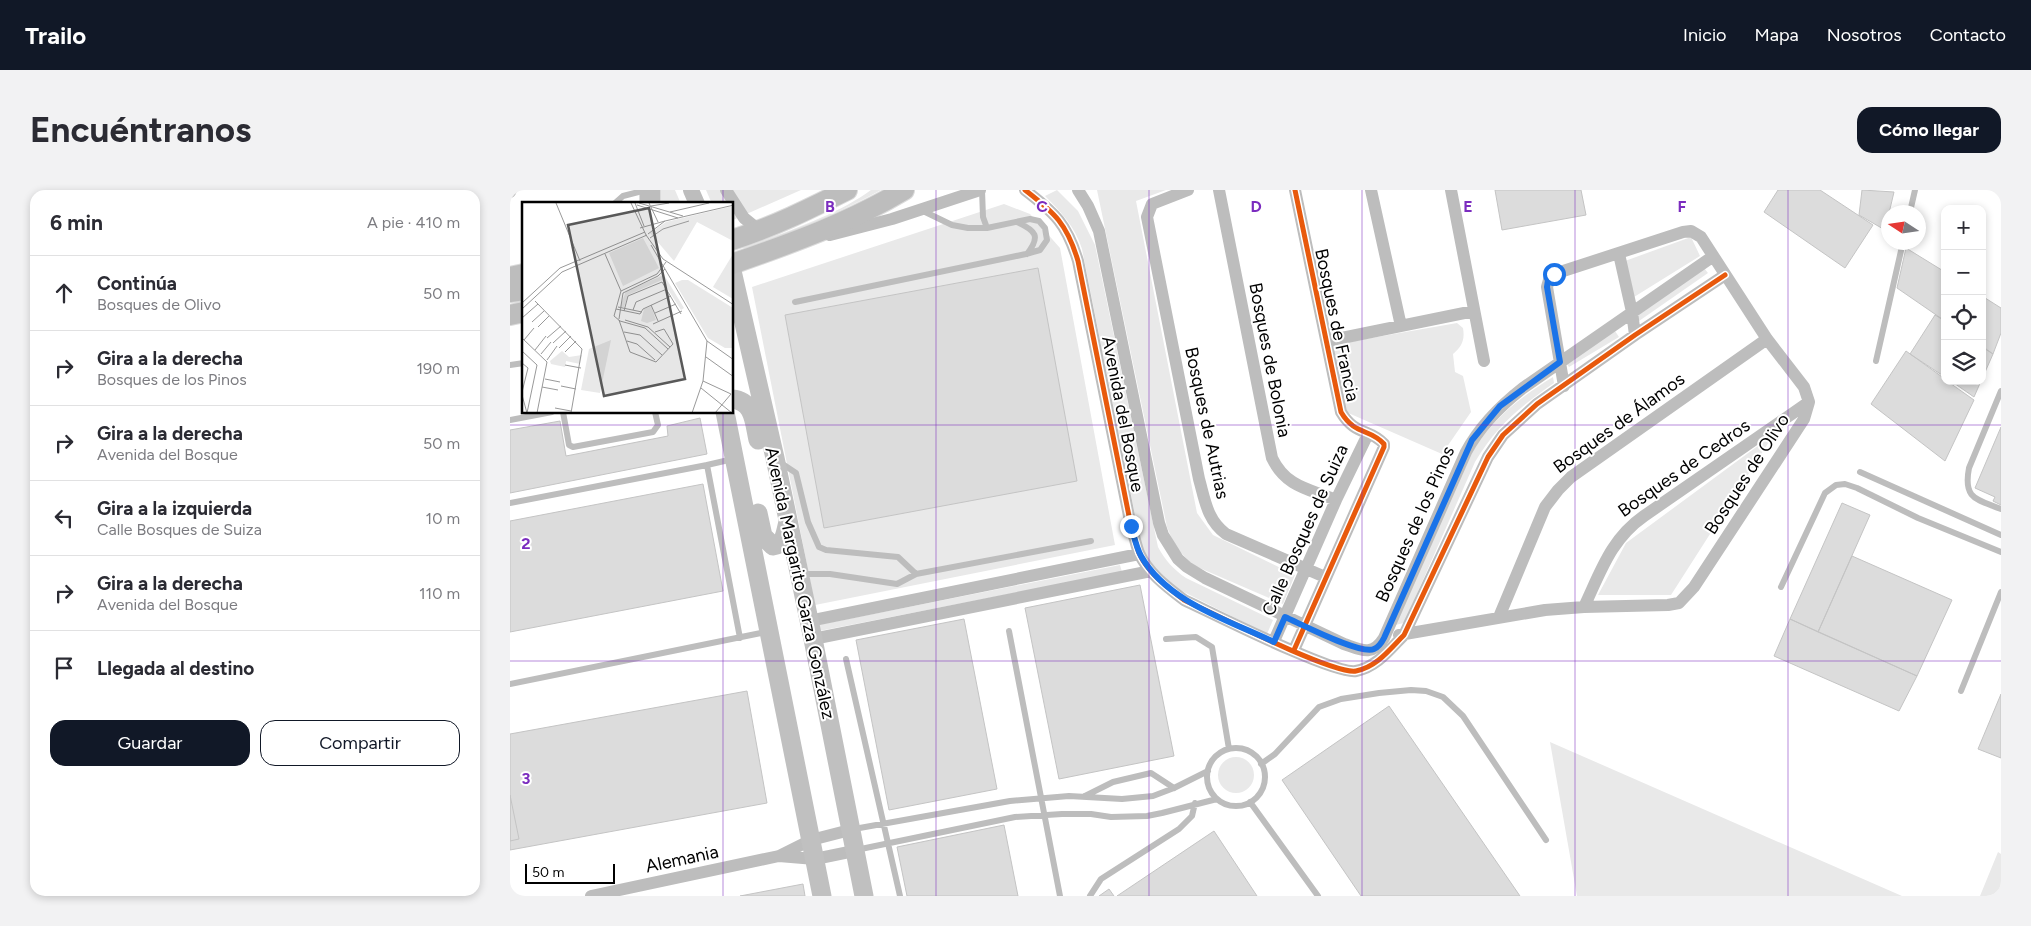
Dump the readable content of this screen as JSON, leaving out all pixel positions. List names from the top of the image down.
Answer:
{
  "streets": {
    "main road": ["Avenida Margarito Garza González"],
    "street": [
      "Bosques de Francia",
      "Bosques de Bolonia",
      "Avenida del Bosque",
      "Bosques de Autrias",
      "Bosques de Álamos",
      "Bosques de Cedros",
      "Bosques de Olivo",
      "Bosques de los Pinos",
      "Calle Bosques de Suiza",
      "Alemania"
    ]
  },
  "crossings": [
    ["Bosques de Francia", "Bosques de Autrias"],
    ["Bosques de Francia", "Calle Bosques de Suiza"],
    ["Bosques de Bolonia", "Calle Bosques de Suiza"],
    ["Avenida del Bosque", "Bosques de los Pinos"],
    ["Avenida del Bosque", "Calle Bosques de Suiza"],
    ["Bosques de Autrias", "Calle Bosques de Suiza"],
    ["Bosques de Álamos", "Bosques de Olivo"],
    ["Bosques de Cedros", "Bosques de Olivo"],
    ["Bosques de Olivo", "Bosques de los Pinos"],
    ["Avenida Margarito Garza González", "Alemania"]
  ],
  "scale_bar": "50 m",
  "north": "left",
  "page": {
    "header": "Trailo",
    "nav": [
      "Inicio",
      "Mapa",
      "Nosotros",
      "Contacto"
    ],
    "buttons": [
      "Cómo llegar",
      ["Guardar", "Compartir"]
    ],
    "title": "Encuéntranos",
    "heading": ["6 min", "A pie · 410 m"],
    "map_buttons": ["+", "−"],
    "list": [
      ["Continúa", "Bosques de Olivo", "50 m"],
      ["Gira a la derecha", "Bosques de los Pinos", "190 m"],
      ["Gira a la derecha", "Avenida del Bosque", "50 m"],
      ["Gira a la izquierda", "Calle Bosques de Suiza", "10 m"],
      ["Gira a la derecha", "Avenida del Bosque", "110 m"],
      "Llegada al destino"
    ],
    "scale": "50 m"
  },
  "grid": {
    "columns": [
      "B",
      "C",
      "D",
      "E",
      "F"
    ],
    "rows": ["2", "3"]
  }
}
